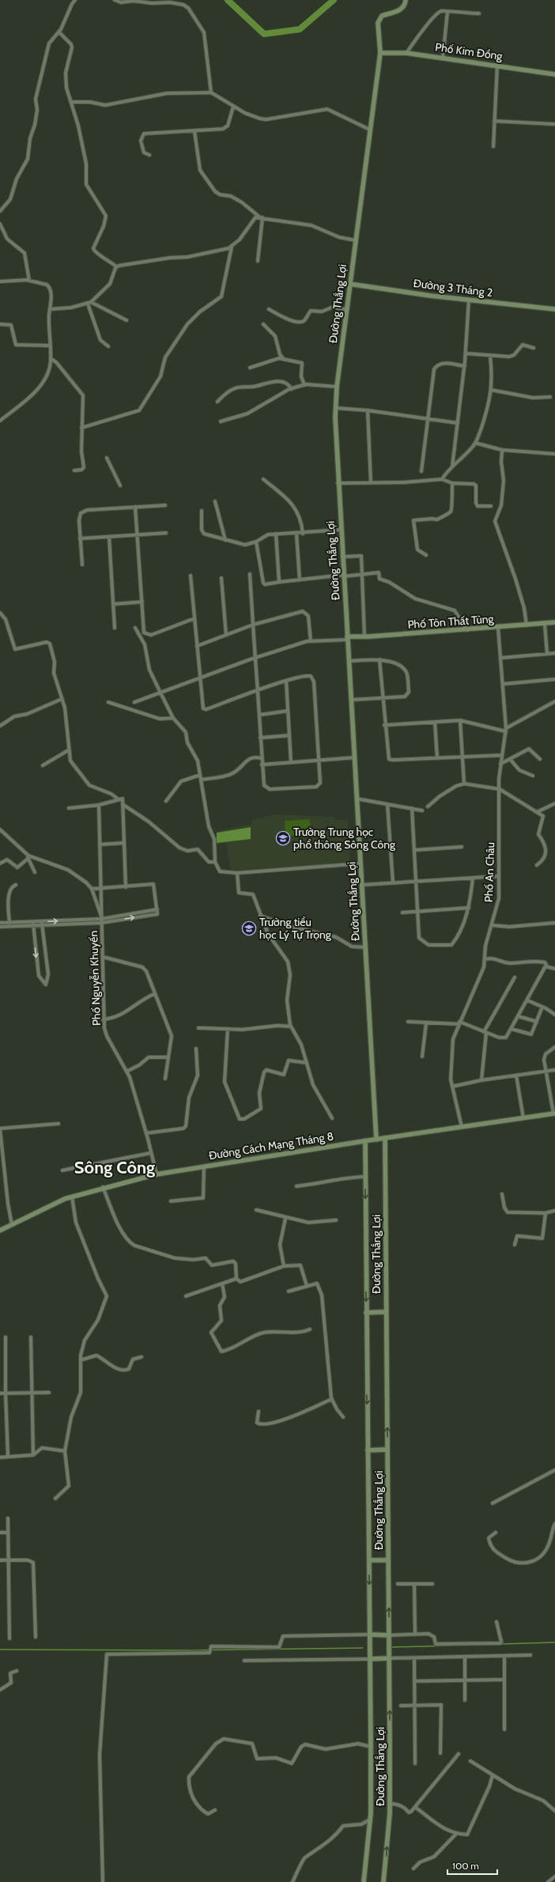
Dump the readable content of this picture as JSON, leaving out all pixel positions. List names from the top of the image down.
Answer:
{
  "streets": {
    "street": [
      "Phố Kim Đồng",
      "Đường 3 Tháng 2",
      "Đường Thắng Lợi",
      "Phố Tôn Thất Tùng",
      "Phố An Châu",
      "Phố Nguyễn Khuyến",
      "Đường Cách Mạng Tháng 8"
    ]
  },
  "crossings": [
    ["Phố Kim Đồng", "Đường Thắng Lợi"],
    ["Đường 3 Tháng 2", "Đường Thắng Lợi"],
    ["Đường Thắng Lợi", "Phố Tôn Thất Tùng"],
    ["Đường Thắng Lợi", "Đường Cách Mạng Tháng 8"],
    ["Phố Tôn Thất Tùng", "Phố An Châu"],
    ["Phố An Châu", "Đường Cách Mạng Tháng 8"],
    ["Phố Nguyễn Khuyến", "Đường Cách Mạng Tháng 8"]
  ],
  "districts": ["Sông Công"],
  "places": {
    "school or university": ["Trường Trung học phổ thông Sông Công", "Trường tiểu học Lý Tự Trọng"]
  },
  "scale_bar": "100 m"
}
